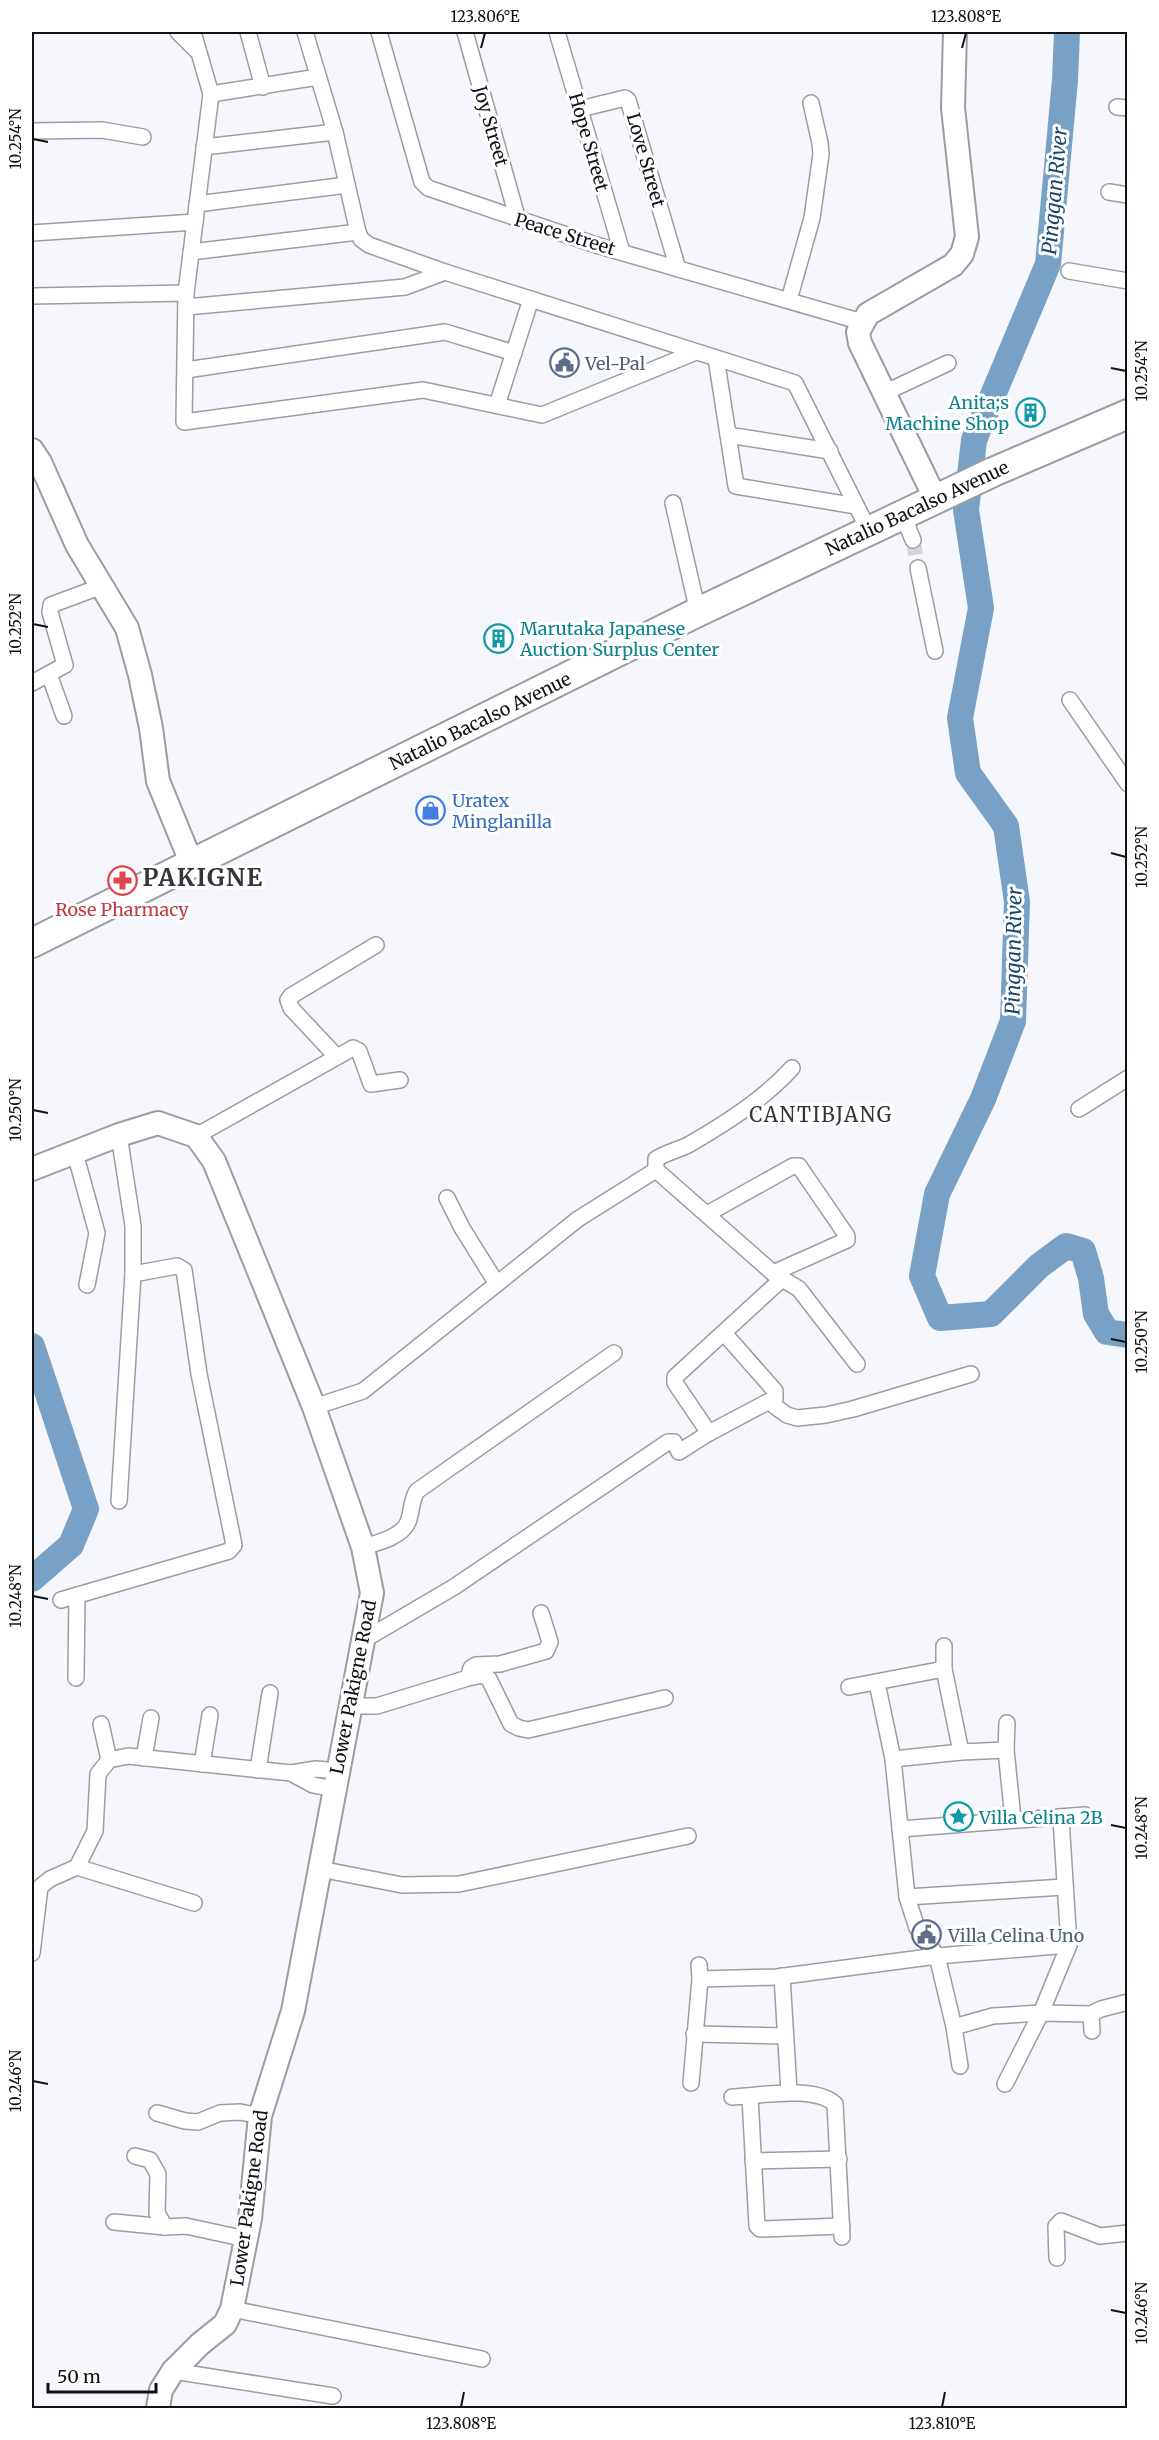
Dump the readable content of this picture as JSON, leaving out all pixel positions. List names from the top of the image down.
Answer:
{
  "streets": {
    "highway": ["Natalio Bacalso Avenue"],
    "street": [
      "Joy Street",
      "Hope Street",
      "Love Street",
      "Peace Street",
      "Lower Pakigne Road"
    ]
  },
  "crossings": [
    ["Joy Street", "Peace Street"],
    ["Hope Street", "Love Street"],
    ["Hope Street", "Peace Street"],
    ["Love Street", "Peace Street"]
  ],
  "districts": ["PAKIGNE", "CANTIBJANG"],
  "water": ["Pinggan River"],
  "places": {
    "public building": ["Vel-Pal", "Villa Celina Uno"],
    "building": ["Anita;s Machine Shop", "Marutaka Japanese Auction Surplus Center"],
    "shop": ["Uratex Minglanilla"],
    "pharmacy": ["Rose Pharmacy"],
    "place": ["Villa Celina 2B"]
  },
  "scale_bar": "50 m",
  "coordinates": [
    "123.806°E",
    "123.808°E",
    "10.254°N",
    "10.252°N",
    "10.250°N",
    "10.248°N",
    "10.246°N",
    "123.810°E"
  ]
}
